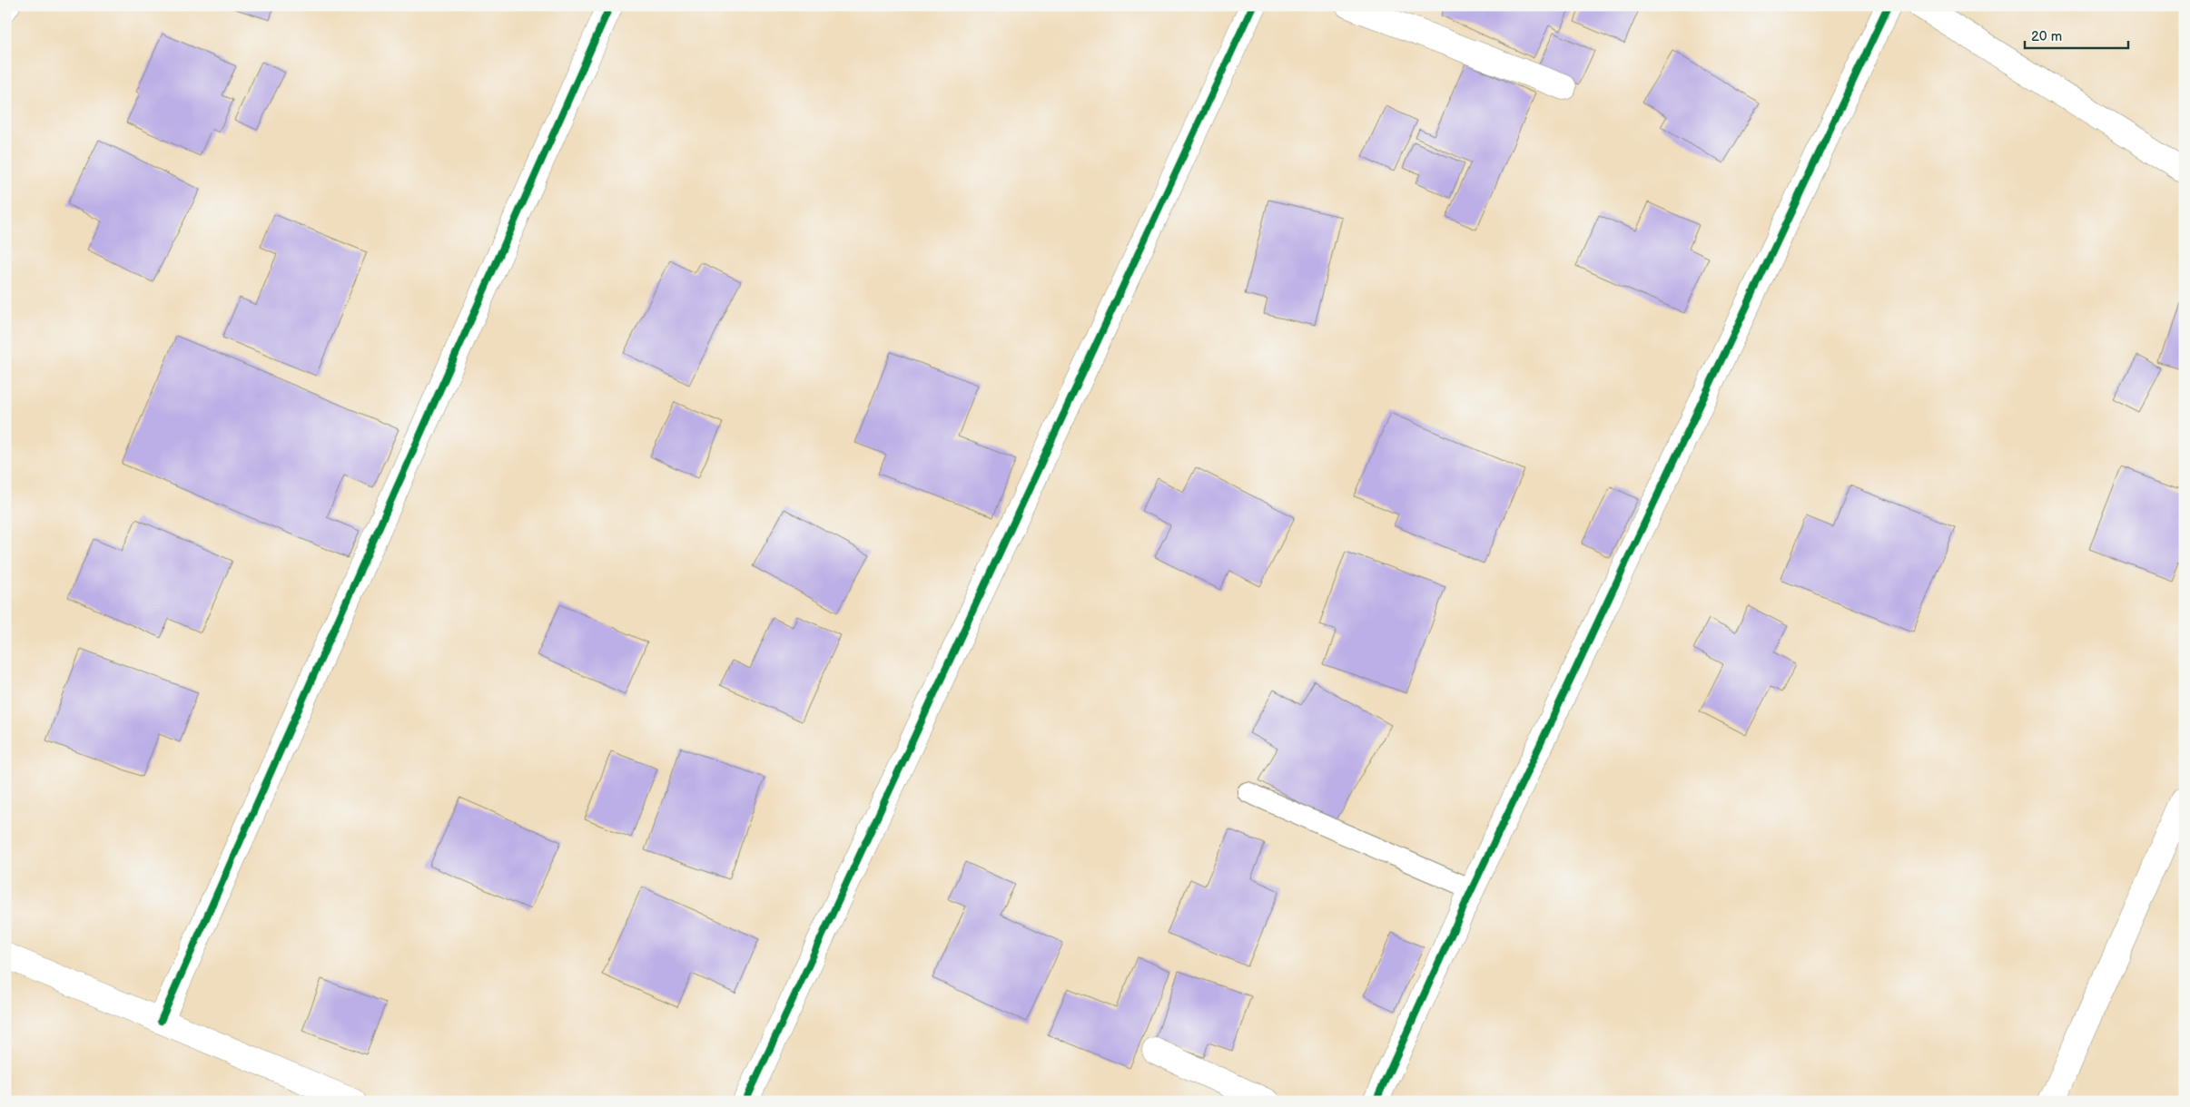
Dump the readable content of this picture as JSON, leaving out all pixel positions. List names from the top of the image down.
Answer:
{
  "scale_bar": "20 m"
}
